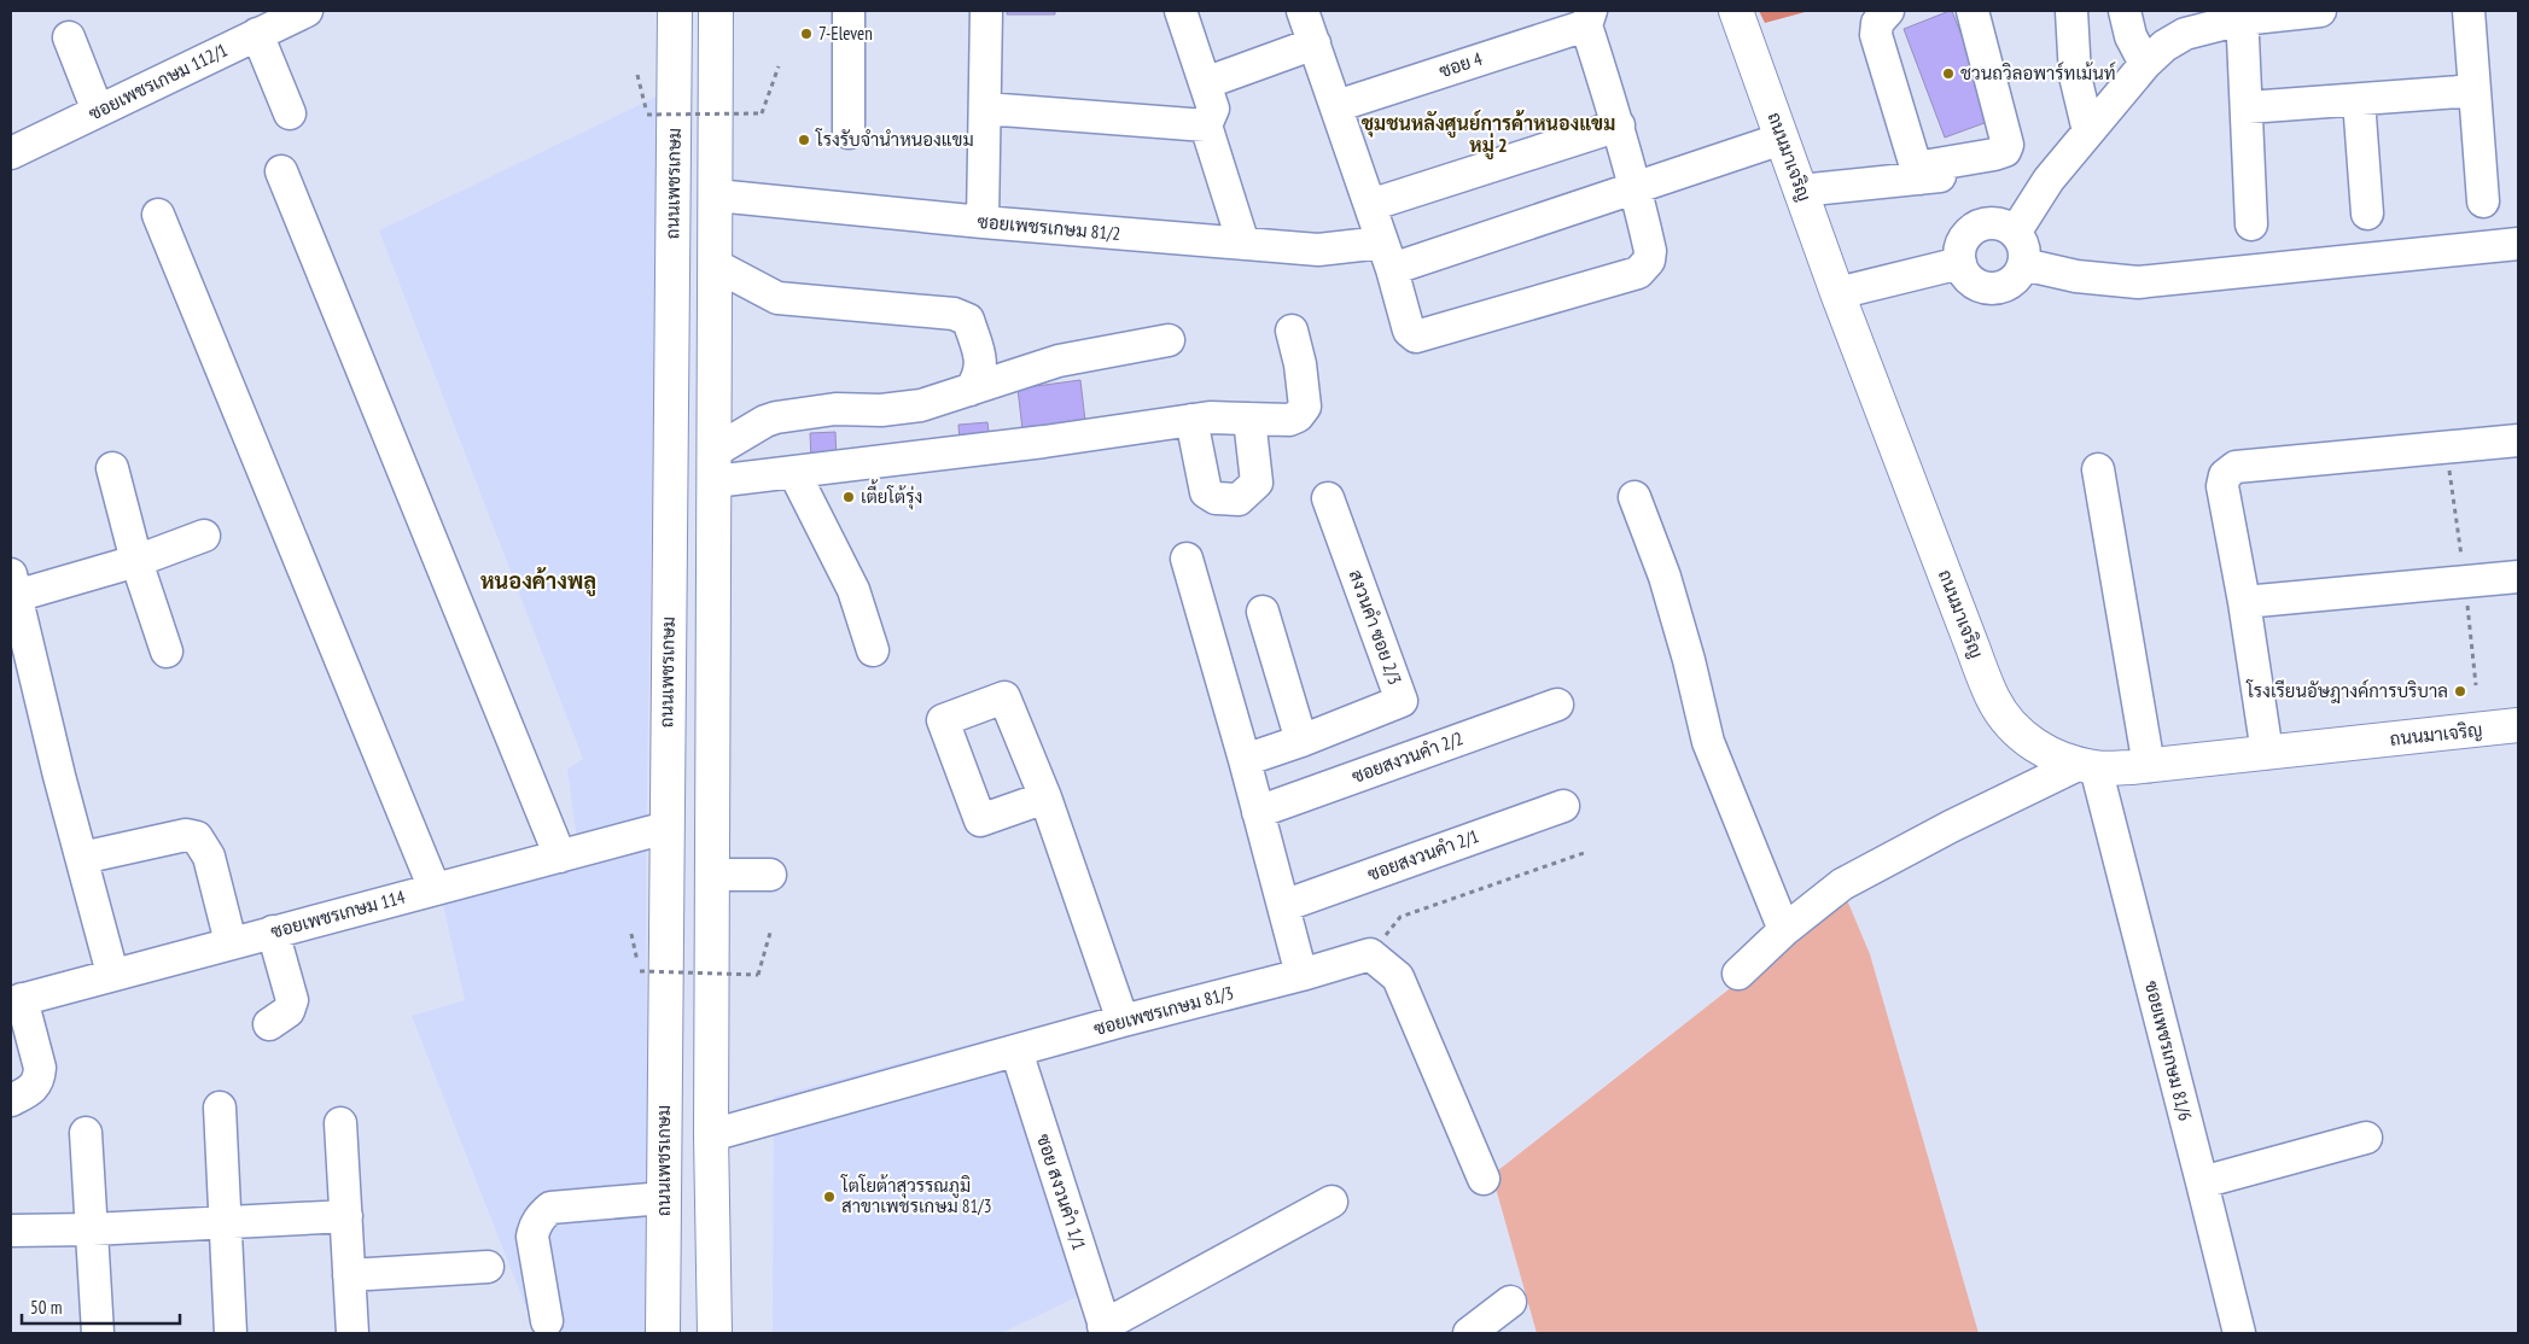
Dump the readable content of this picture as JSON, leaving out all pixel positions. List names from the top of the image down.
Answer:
{
  "streets": {
    "main road": ["ถนนมาเจริญ", "ถนนเพชรเกษม"],
    "street": [
      "ซอย 4",
      "ซอยเพชรเกษม 112/1",
      "ซอยเพชรเกษม 81/2",
      "สงวนคำ ซอย 2/3",
      "ซอยสงวนคำ 2/2",
      "ซอยสงวนคำ 2/1",
      "ซอยเพชรเกษม 114",
      "ซอยเพชรเกษม 81/3",
      "ซอยเพชรเกษม 81/6",
      "ซอย สงวนคำ 1/1"
    ]
  },
  "crossings": [
    ["ถนนมาเจริญ", "ซอยเพชรเกษม 81/2"],
    ["ถนนมาเจริญ", "ซอยเพชรเกษม 81/6"],
    ["ถนนเพชรเกษม", "ซอยเพชรเกษม 114"],
    ["ซอยเพชรเกษม 81/3", "ซอย สงวนคำ 1/1"]
  ],
  "districts": ["ชุมชนหลังศูนย์การค้าหนองแขม หมู่ 2", "หนองค้างพลู"],
  "places": [
    "7-Eleven",
    "ชวนถวิลอพาร์ทเม้นท์",
    "โรงรับจำนำหนองแขม",
    "เตี้ยโต้รุ่ง",
    "โรงเรียนอัษฎางค์การบริบาล",
    "โตโยต้าสุวรรณภูมิ สาขาเพชรเกษม 81/3"
  ],
  "scale_bar": "50 m"
}
